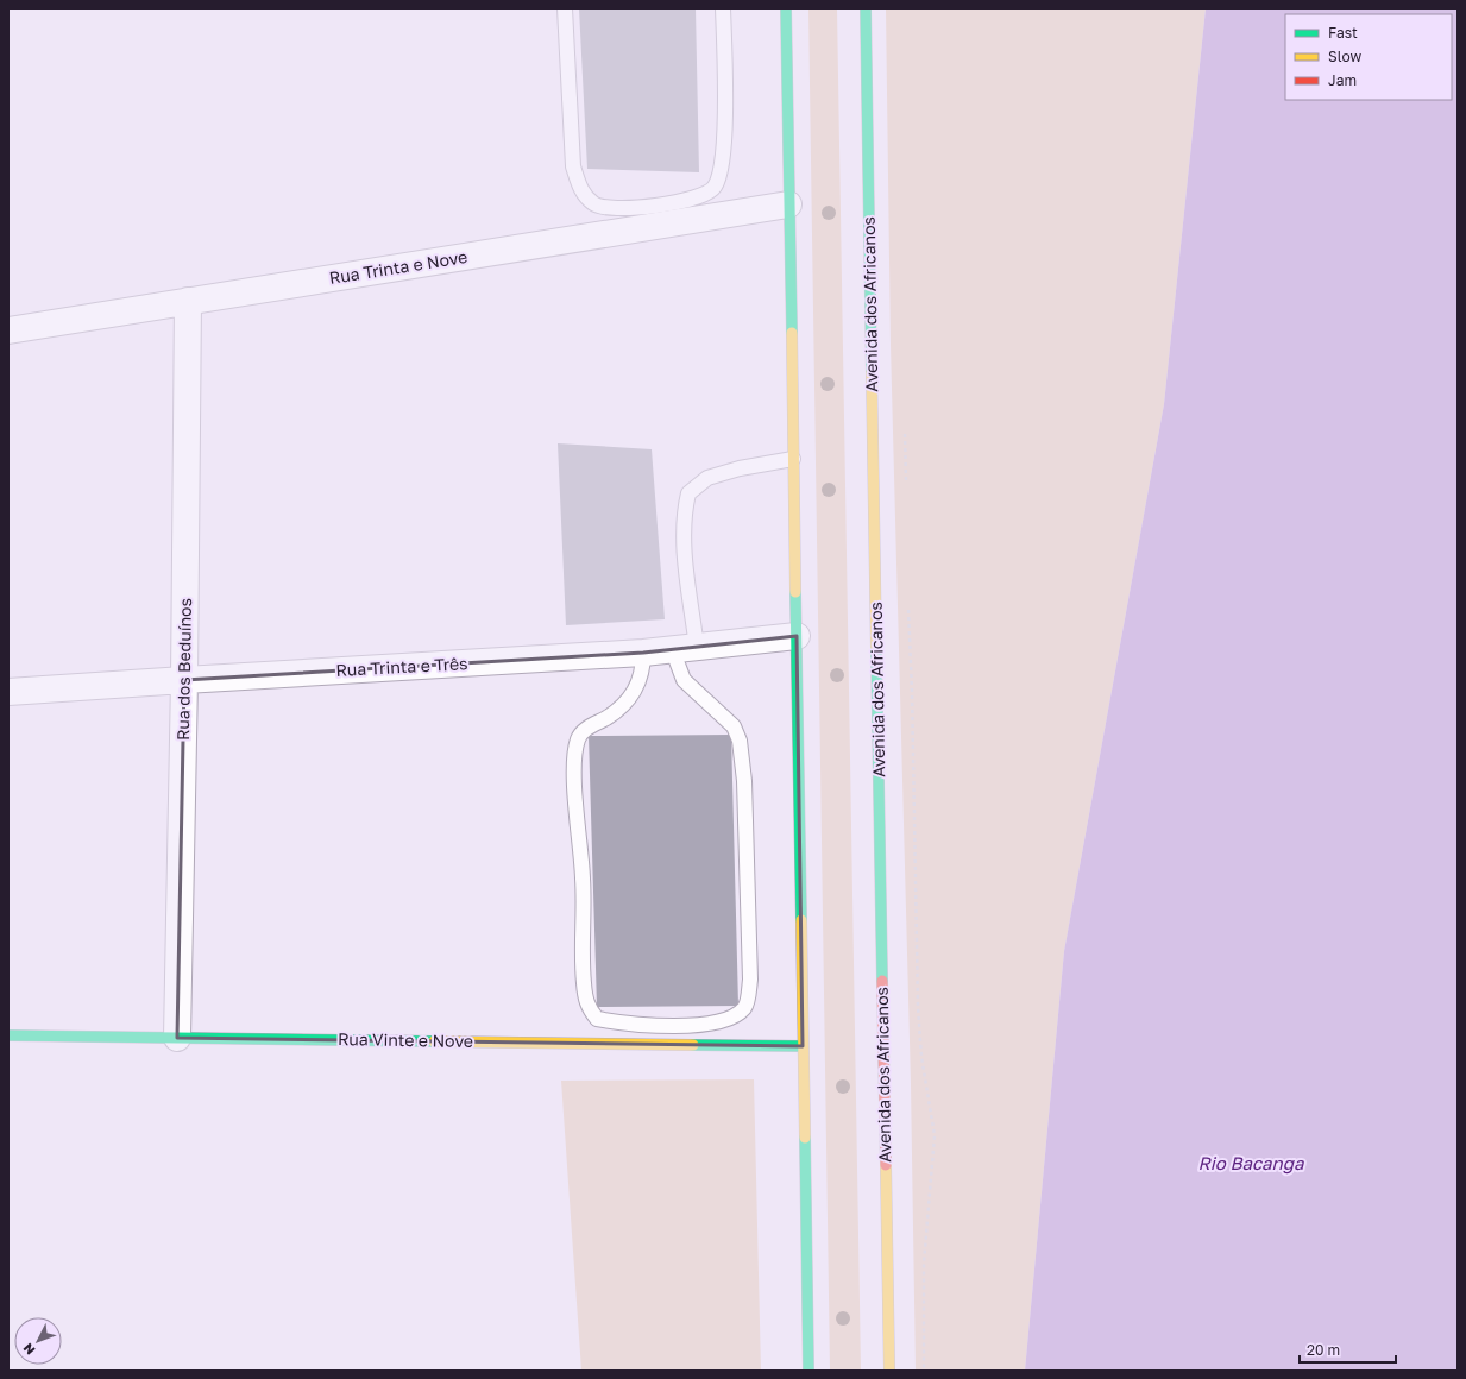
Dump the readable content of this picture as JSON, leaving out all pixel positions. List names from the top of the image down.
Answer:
{
  "streets": {
    "main road": ["Avenida dos Africanos", "Rua Vinte e Nove"],
    "street": ["Rua Trinta e Nove", "Rua Trinta e Três", "Rua dos Beduínos"]
  },
  "crossings": [
    ["Rua Trinta e Nove", "Rua dos Beduínos"],
    ["Rua Trinta e Três", "Rua dos Beduínos"],
    ["Rua dos Beduínos", "Rua Vinte e Nove"]
  ],
  "water": ["Rio Bacanga"],
  "legend": ["Fast", "Slow", "Jam"],
  "scale_bar": "20 m",
  "north": "bottom left"
}
